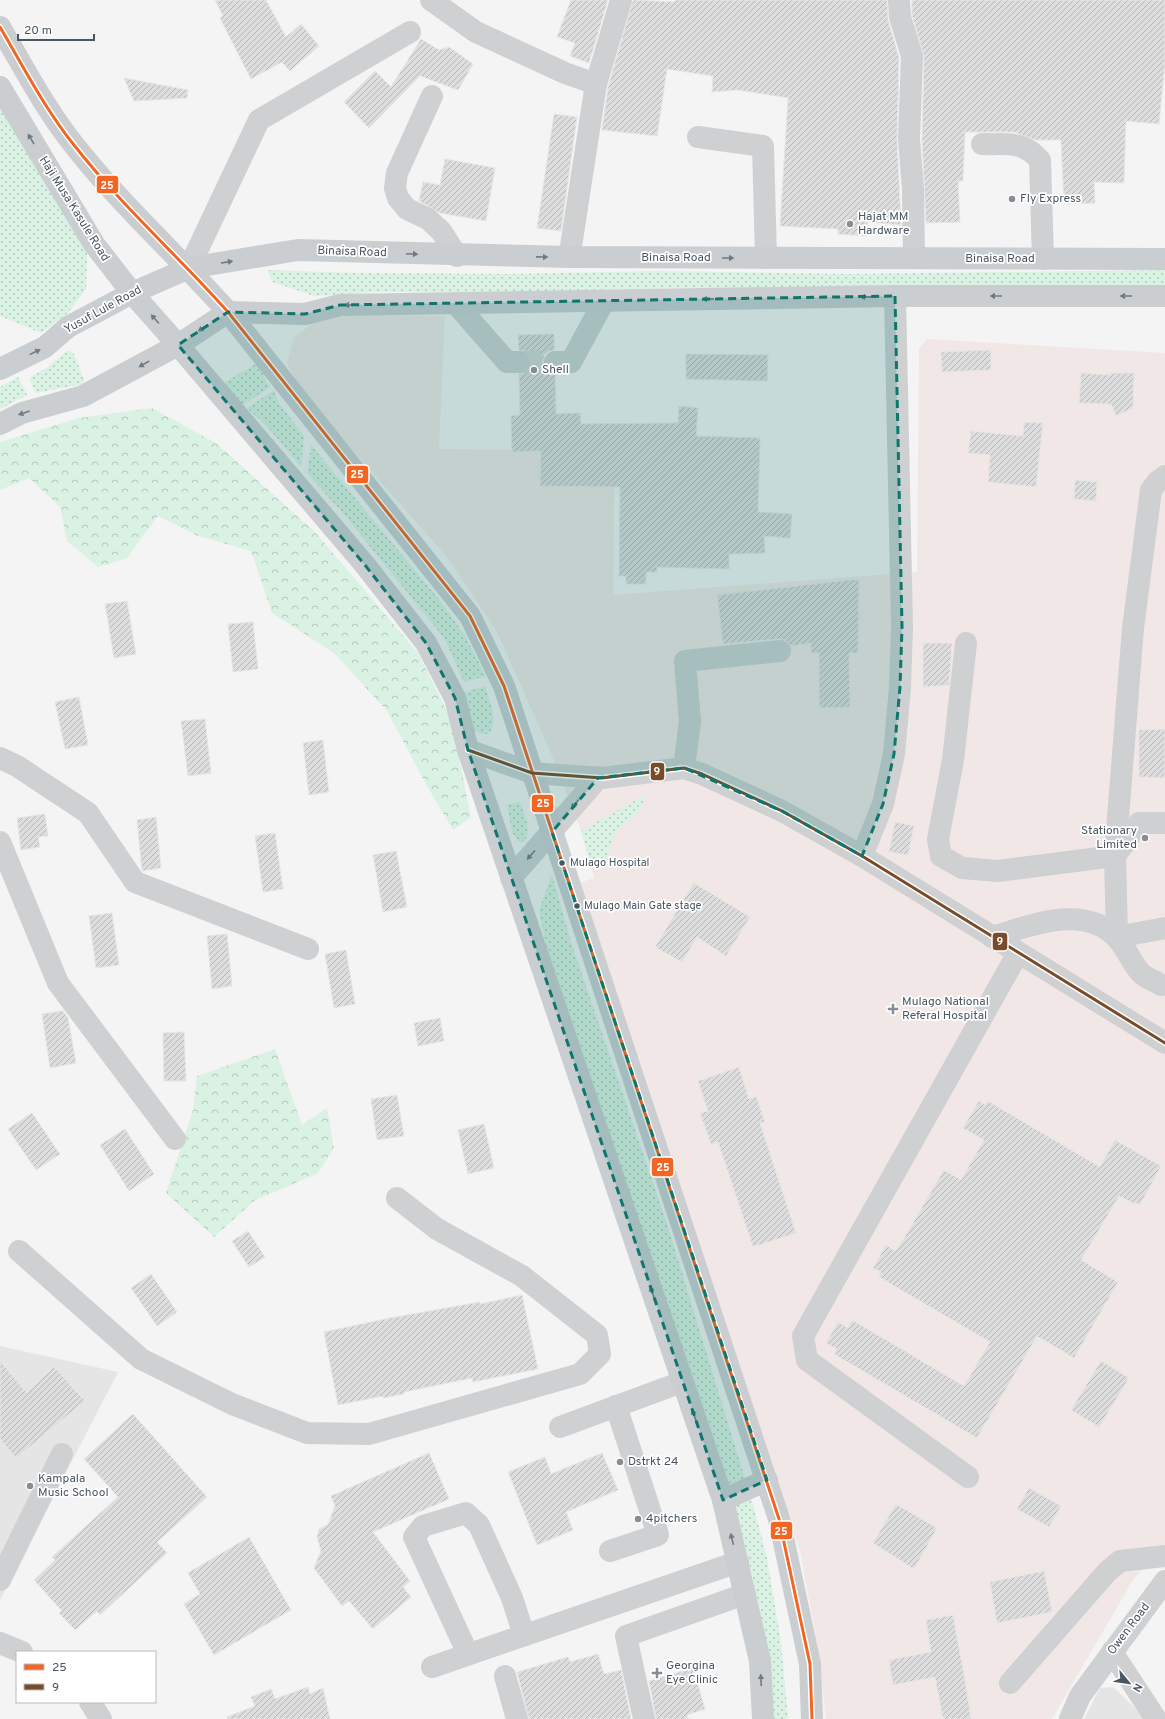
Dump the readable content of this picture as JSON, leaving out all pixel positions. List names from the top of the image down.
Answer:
{
  "streets": {
    "main road": ["Haji Musa Kasule Road", "Binaisa Road", "Yusuf Lule Road"],
    "street": ["Owen Road"]
  },
  "crossings": [
    ["Haji Musa Kasule Road", "Yusuf Lule Road"],
    ["Binaisa Road", "Yusuf Lule Road"]
  ],
  "places": {
    "other": [
      "Fly Express",
      "Hajat MM Hardware",
      "Shell",
      "Stationary Limited",
      "Mulago Hospital",
      "Mulago Main Gate stage",
      "Dstrkt 24",
      "Kampala Music School",
      "4pitchers"
    ],
    "health": ["Mulago National Referal Hospital", "Georgina Eye Clinic"]
  },
  "lines": ["transit line 25", "transit line 9"],
  "legend": ["25", "9"],
  "scale_bar": "20 m",
  "north": "bottom right"
}
